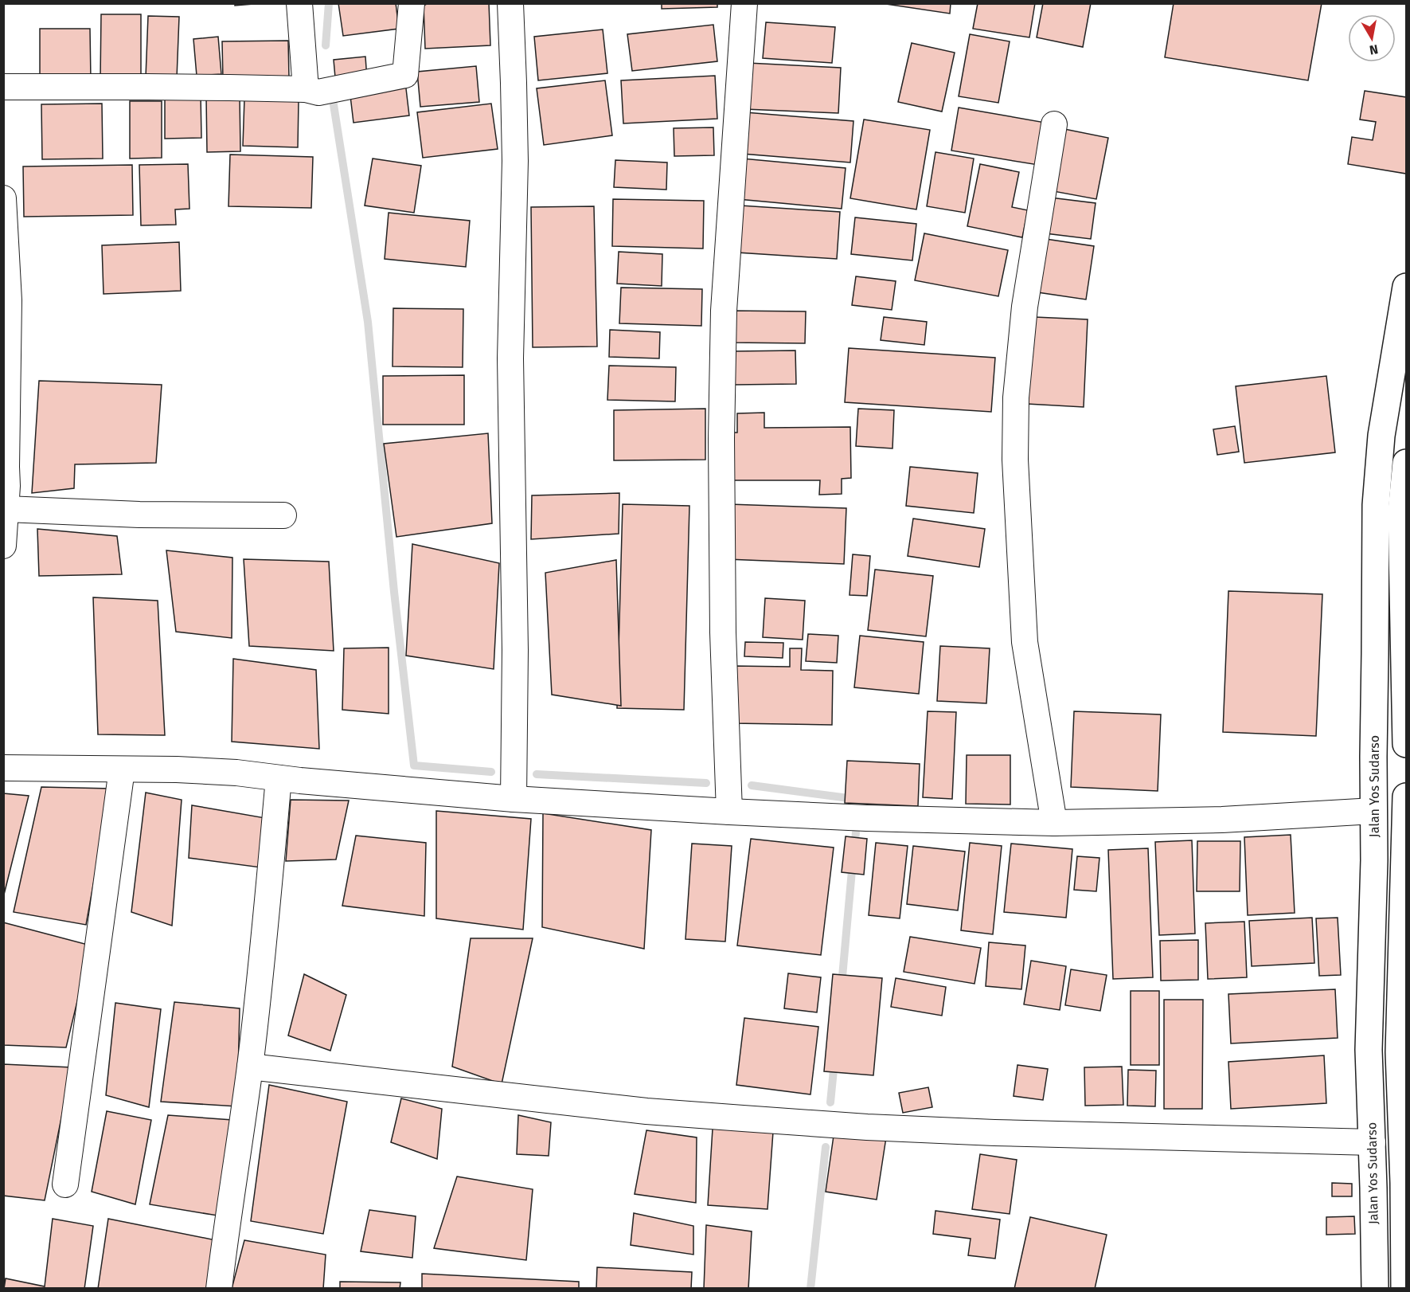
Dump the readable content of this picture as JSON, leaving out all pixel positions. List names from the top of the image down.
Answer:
{
  "streets": {
    "highway": ["Jalan Yos Sudarso"]
  },
  "north": "bottom"
}
